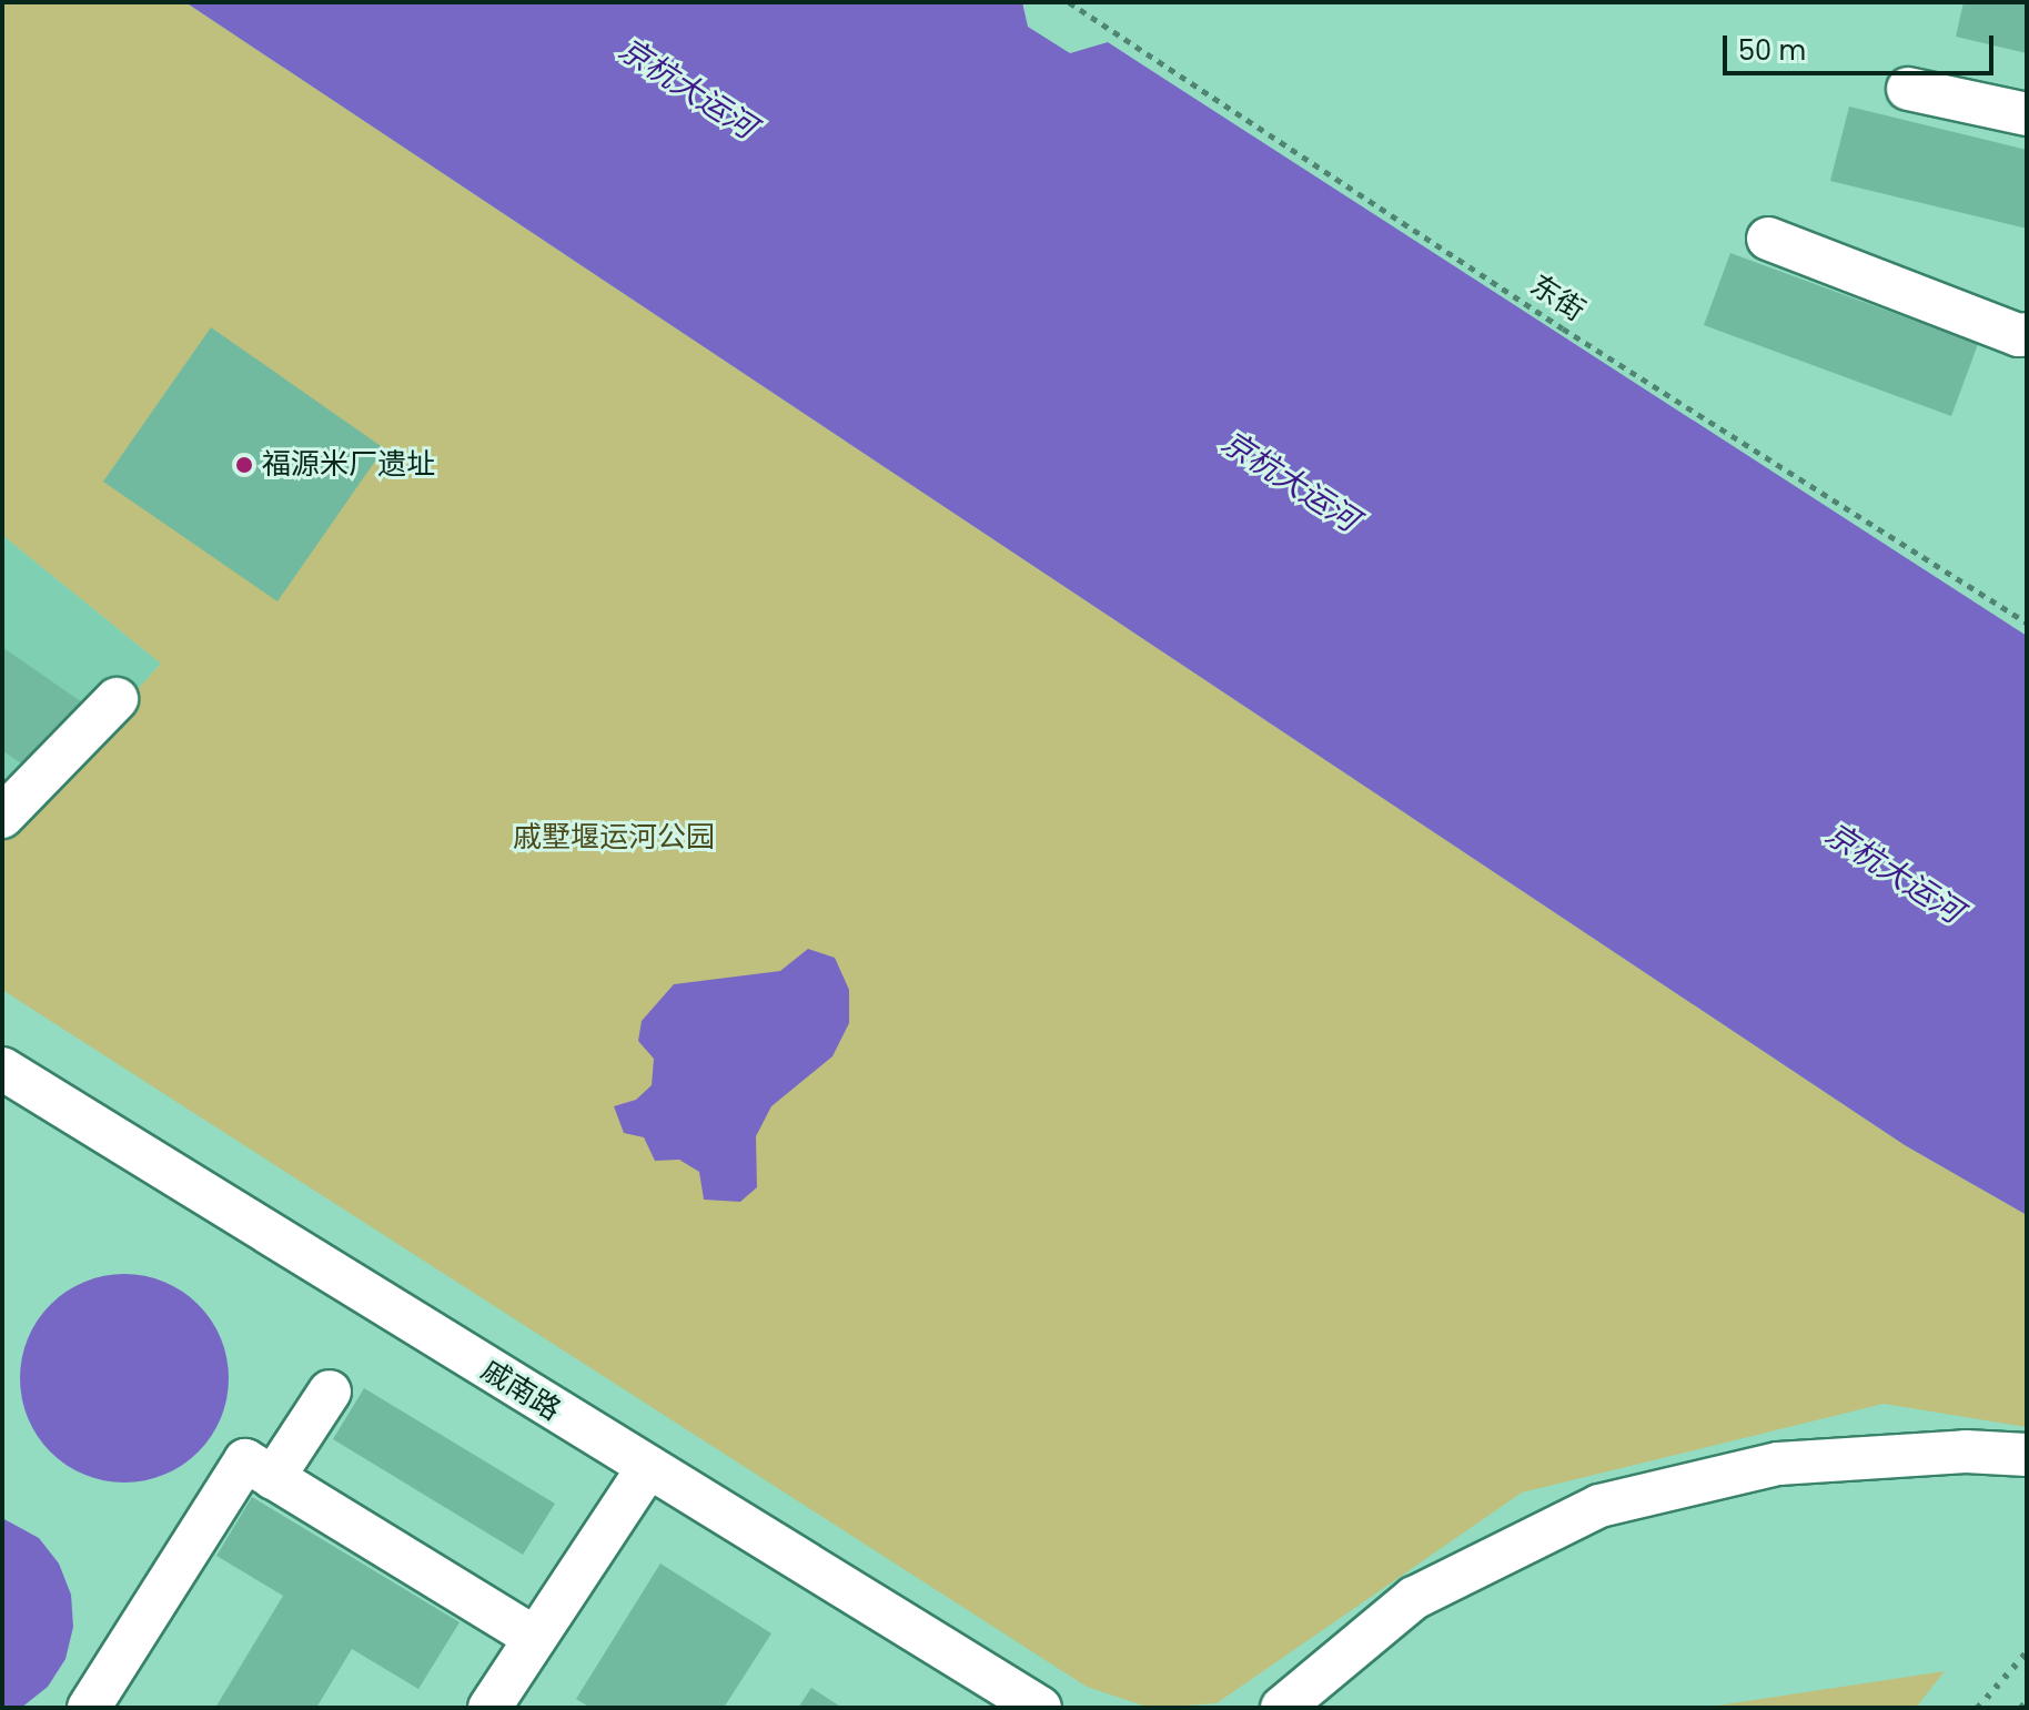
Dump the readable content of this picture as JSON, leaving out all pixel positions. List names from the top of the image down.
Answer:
{
  "streets": {
    "street": ["戚南路"],
    "path": ["东街"]
  },
  "water": ["京杭大运河"],
  "parks": ["戚墅堰运河公园"],
  "places": ["福源米厂遗址"],
  "scale_bar": "50 m"
}
